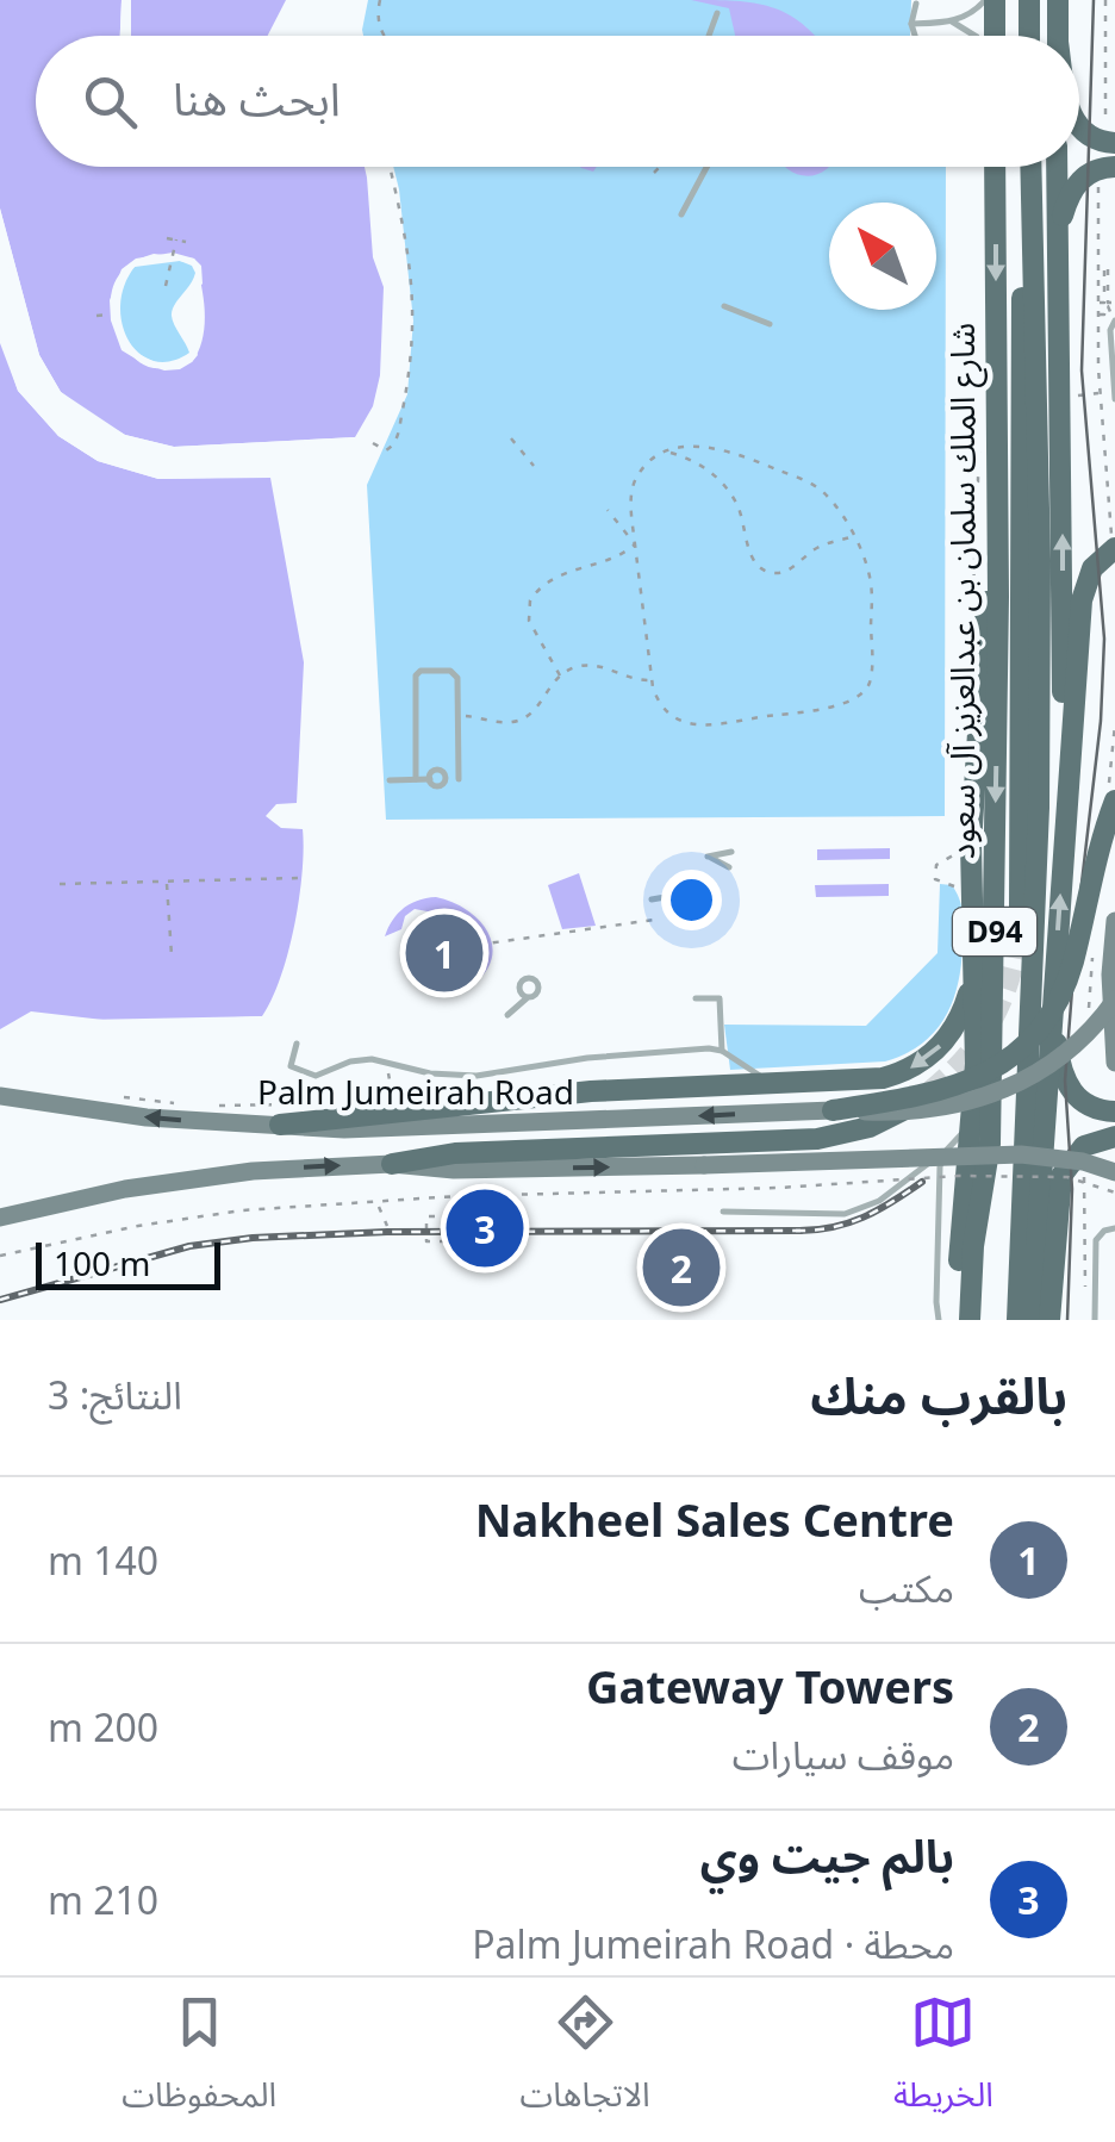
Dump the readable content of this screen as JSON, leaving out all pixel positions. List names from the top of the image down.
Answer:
{
  "streets": {
    "main road": ["شارع الملك سلمان بن عبدالعزيز آل سعود", "D94", "Palm Jumeirah Road"]
  },
  "scale_bar": "100 m",
  "north": "top left",
  "page": {
    "search": "ابحث هنا",
    "pins": ["1", "3", "2"],
    "scale": "100 m",
    "heading": ["بالقرب منك", "النتائج: 3"],
    "list": [
      {
        "mark": "1",
        "name": "Nakheel Sales Centre",
        "note": "مكتب",
        "value": "140 m"
      },
      {
        "mark": "2",
        "name": "Gateway Towers",
        "note": "موقف سيارات",
        "value": "200 m"
      },
      {
        "mark": "3",
        "name": "بالم جيت وي",
        "note": "محطة · Palm Jumeirah Road",
        "value": "210 m"
      }
    ],
    "nav": ["الخريطة", "الاتجاهات", "المحفوظات"]
  }
}
